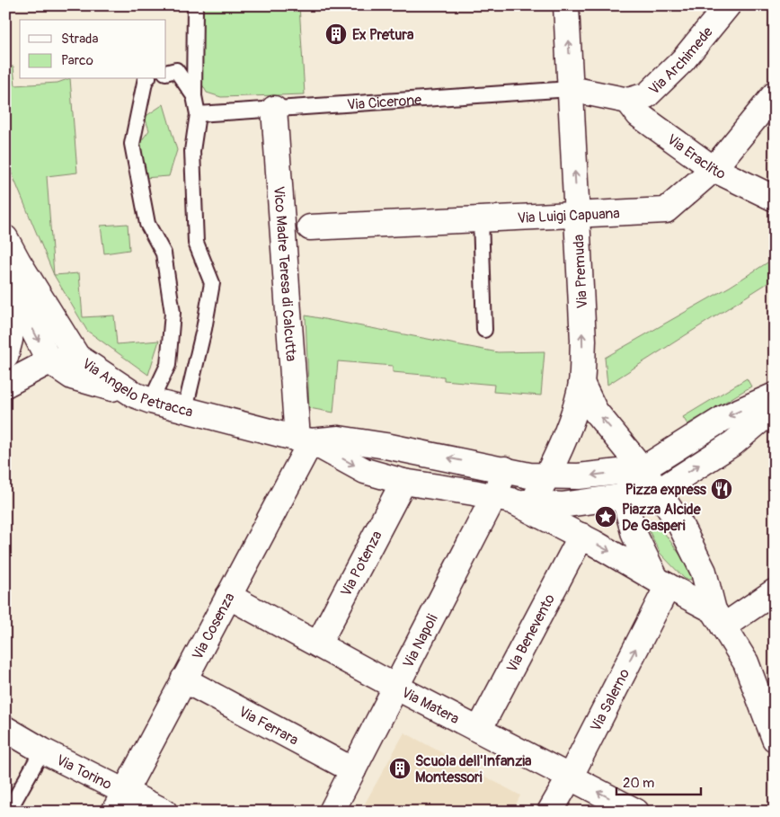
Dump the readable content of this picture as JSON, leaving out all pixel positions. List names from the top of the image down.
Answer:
{
  "streets": {
    "street": [
      "Via Archimede",
      "Via Eraclito",
      "Via Luigi Capuana",
      "Via Premuda",
      "Vico Madre Teresa di Calcutta",
      "Via Angelo Petracca",
      "Via Potenza",
      "Via Cosenza",
      "Via Benevento",
      "Via Napoli",
      "Via Salerno",
      "Via Matera",
      "Via Ferrara",
      "Via Torino"
    ],
    "lane": ["Via Cicerone"]
  },
  "crossings": [
    ["Via Archimede", "Via Eraclito"],
    ["Via Cicerone", "Via Premuda"],
    ["Via Cicerone", "Vico Madre Teresa di Calcutta"],
    ["Via Eraclito", "Via Luigi Capuana"],
    ["Via Luigi Capuana", "Via Premuda"],
    ["Via Premuda", "Via Napoli"],
    ["Vico Madre Teresa di Calcutta", "Via Angelo Petracca"],
    ["Vico Madre Teresa di Calcutta", "Via Cosenza"],
    ["Via Angelo Petracca", "Via Cosenza"],
    ["Via Potenza", "Via Matera"],
    ["Via Cosenza", "Via Matera"],
    ["Via Cosenza", "Via Ferrara"],
    ["Via Cosenza", "Via Torino"],
    ["Via Benevento", "Via Matera"],
    ["Via Napoli", "Via Matera"],
    ["Via Napoli", "Via Ferrara"],
    ["Via Salerno", "Via Matera"]
  ],
  "one_way": ["Via Premuda", "Via Salerno"],
  "places": {
    "building": ["Ex Pretura", "Scuola dell'Infanzia Montessori"],
    "restaurant": ["Pizza express"],
    "place": ["Piazza Alcide De Gasperi"]
  },
  "legend": ["Strada", "Parco"],
  "scale_bar": "20 m"
}
